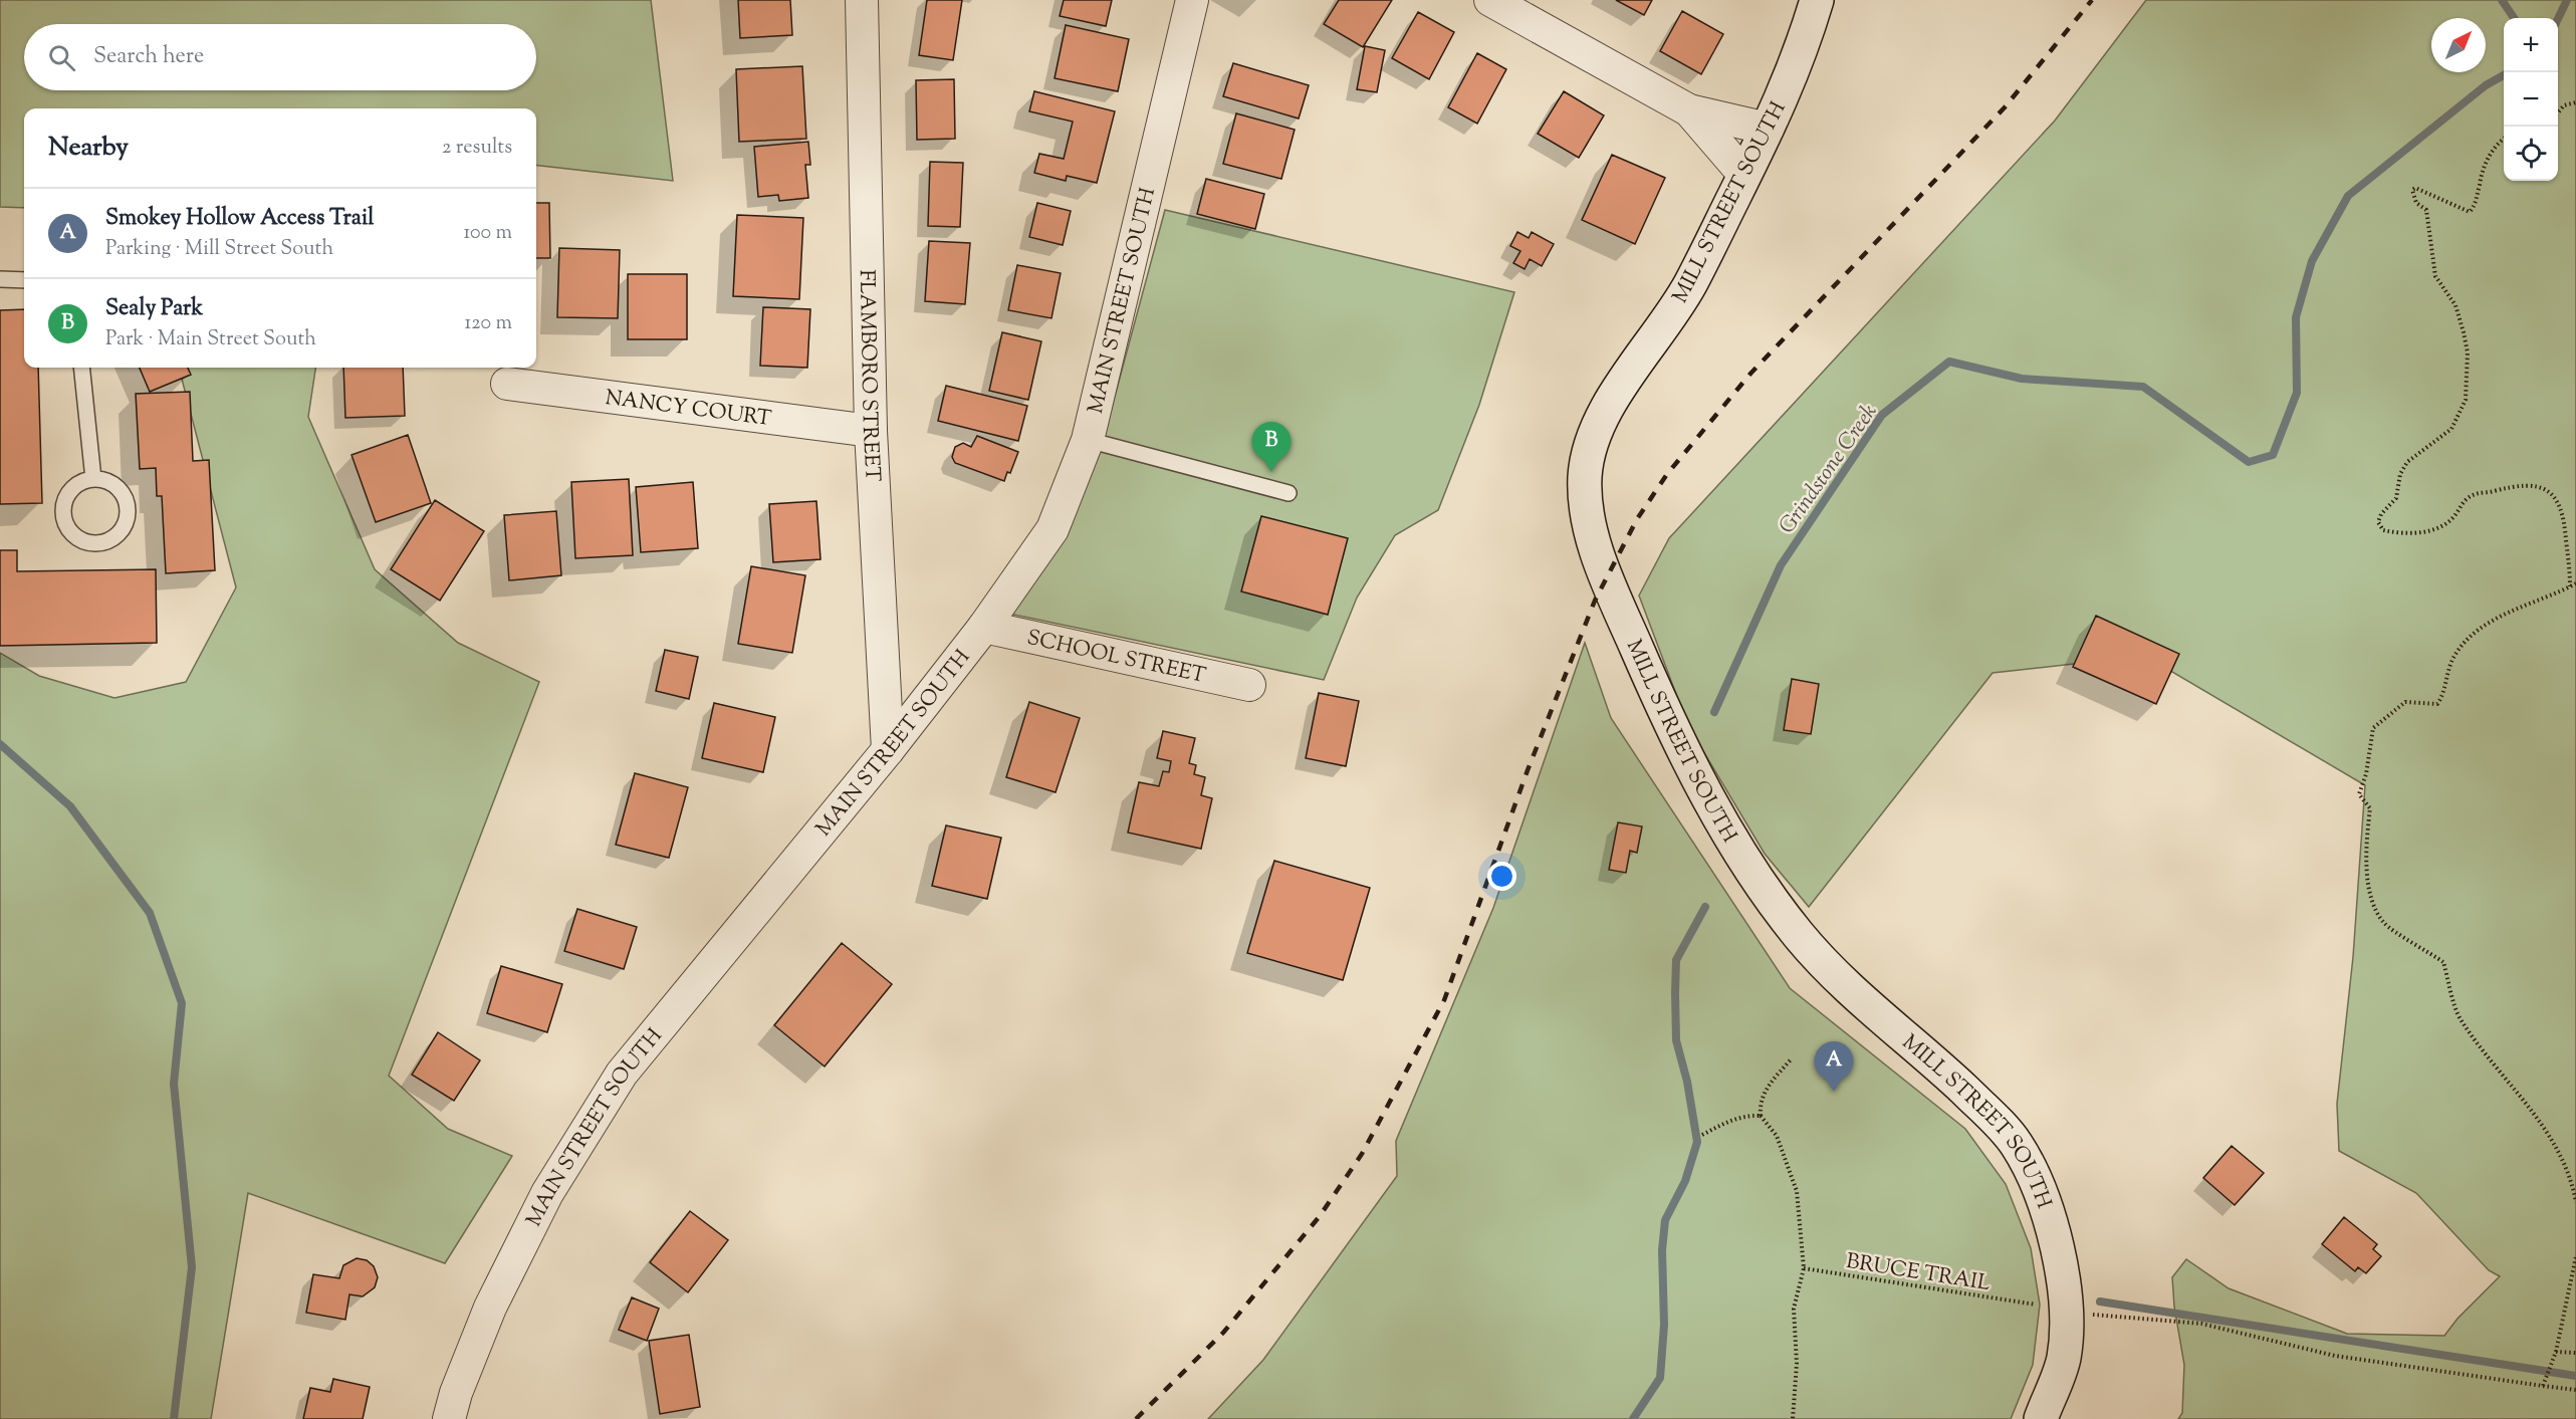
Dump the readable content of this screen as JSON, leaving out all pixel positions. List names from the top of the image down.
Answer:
{
  "streets": {
    "main road": ["MILL STREET SOUTH"],
    "street": [
      "MAIN STREET SOUTH",
      "FLAMBORO STREET",
      "NANCY COURT",
      "SCHOOL STREET"
    ],
    "path": ["BRUCE TRAIL"]
  },
  "crossings": [
    ["MAIN STREET SOUTH", "FLAMBORO STREET"],
    ["MAIN STREET SOUTH", "SCHOOL STREET"],
    ["FLAMBORO STREET", "NANCY COURT"]
  ],
  "water": ["Grindstone Creek"],
  "north": "top right",
  "page": {
    "map_buttons": ["+", "−"],
    "search": "Search here",
    "heading": ["Nearby", "2 results"],
    "list": [
      {
        "mark": "A",
        "name": "Smokey Hollow Access Trail",
        "note": "Parking · Mill Street South",
        "value": "100 m"
      },
      {
        "mark": "B",
        "name": "Sealy Park",
        "note": "Park · Main Street South",
        "value": "120 m"
      }
    ],
    "pins": ["B", "A"]
  }
}
